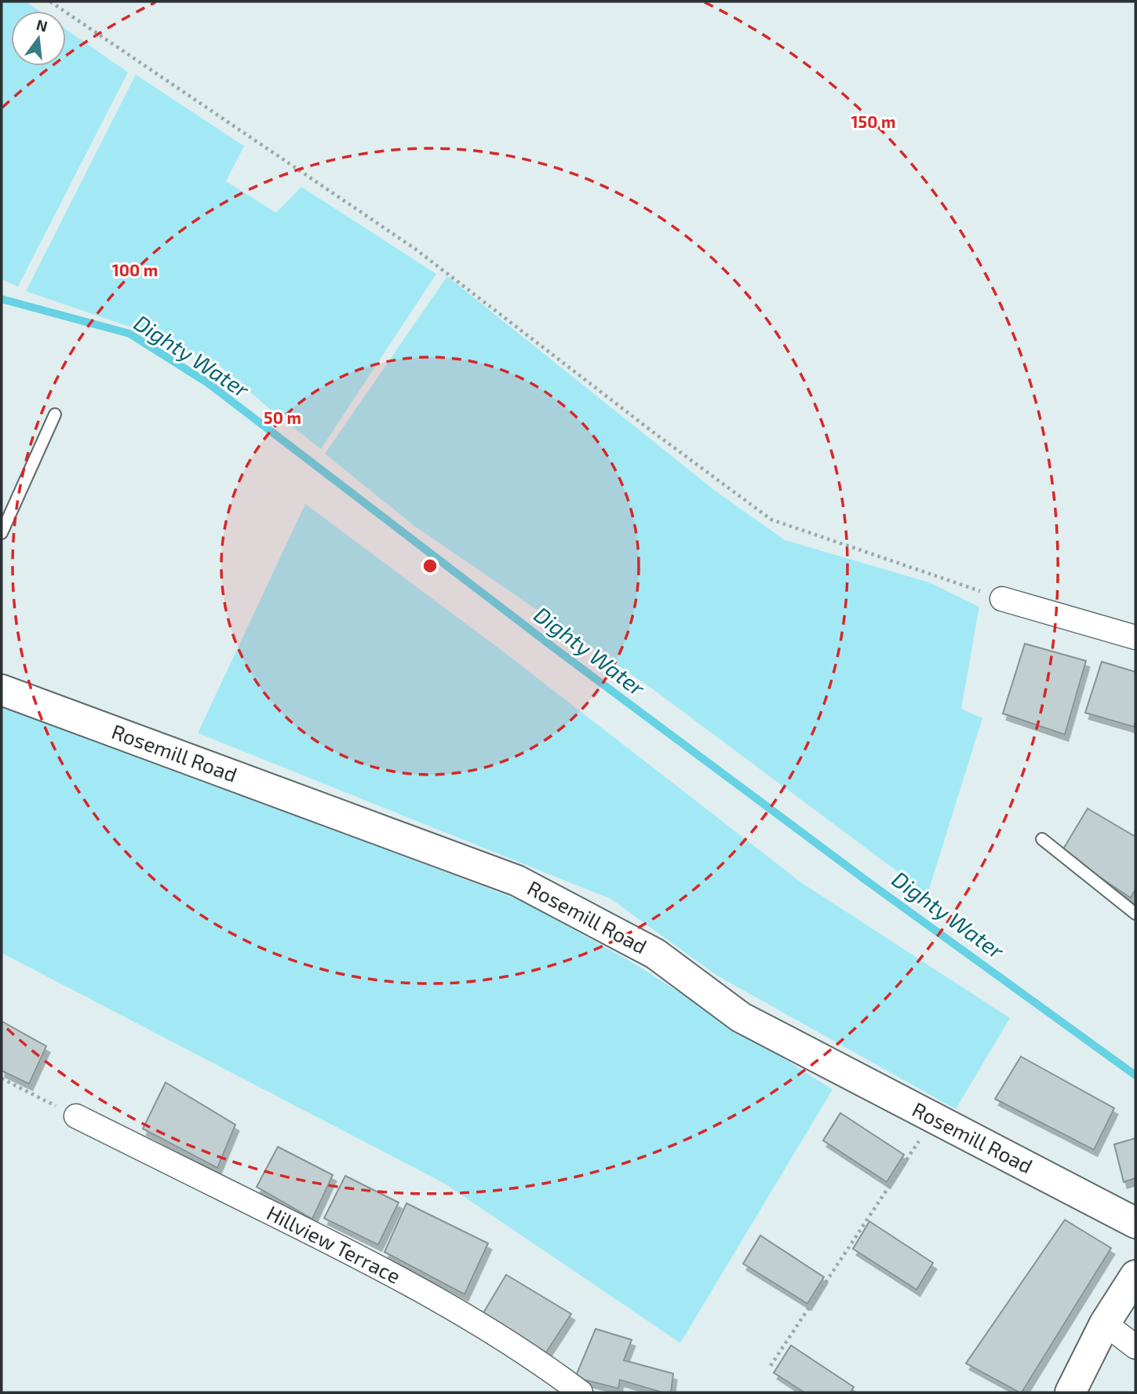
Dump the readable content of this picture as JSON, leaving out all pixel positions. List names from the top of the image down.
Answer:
{
  "streets": {
    "street": ["Rosemill Road", "Hillview Terrace"]
  },
  "water": ["Dighty Water"],
  "north": "top",
  "rings": ["150 m", "100 m", "50 m"]
}
